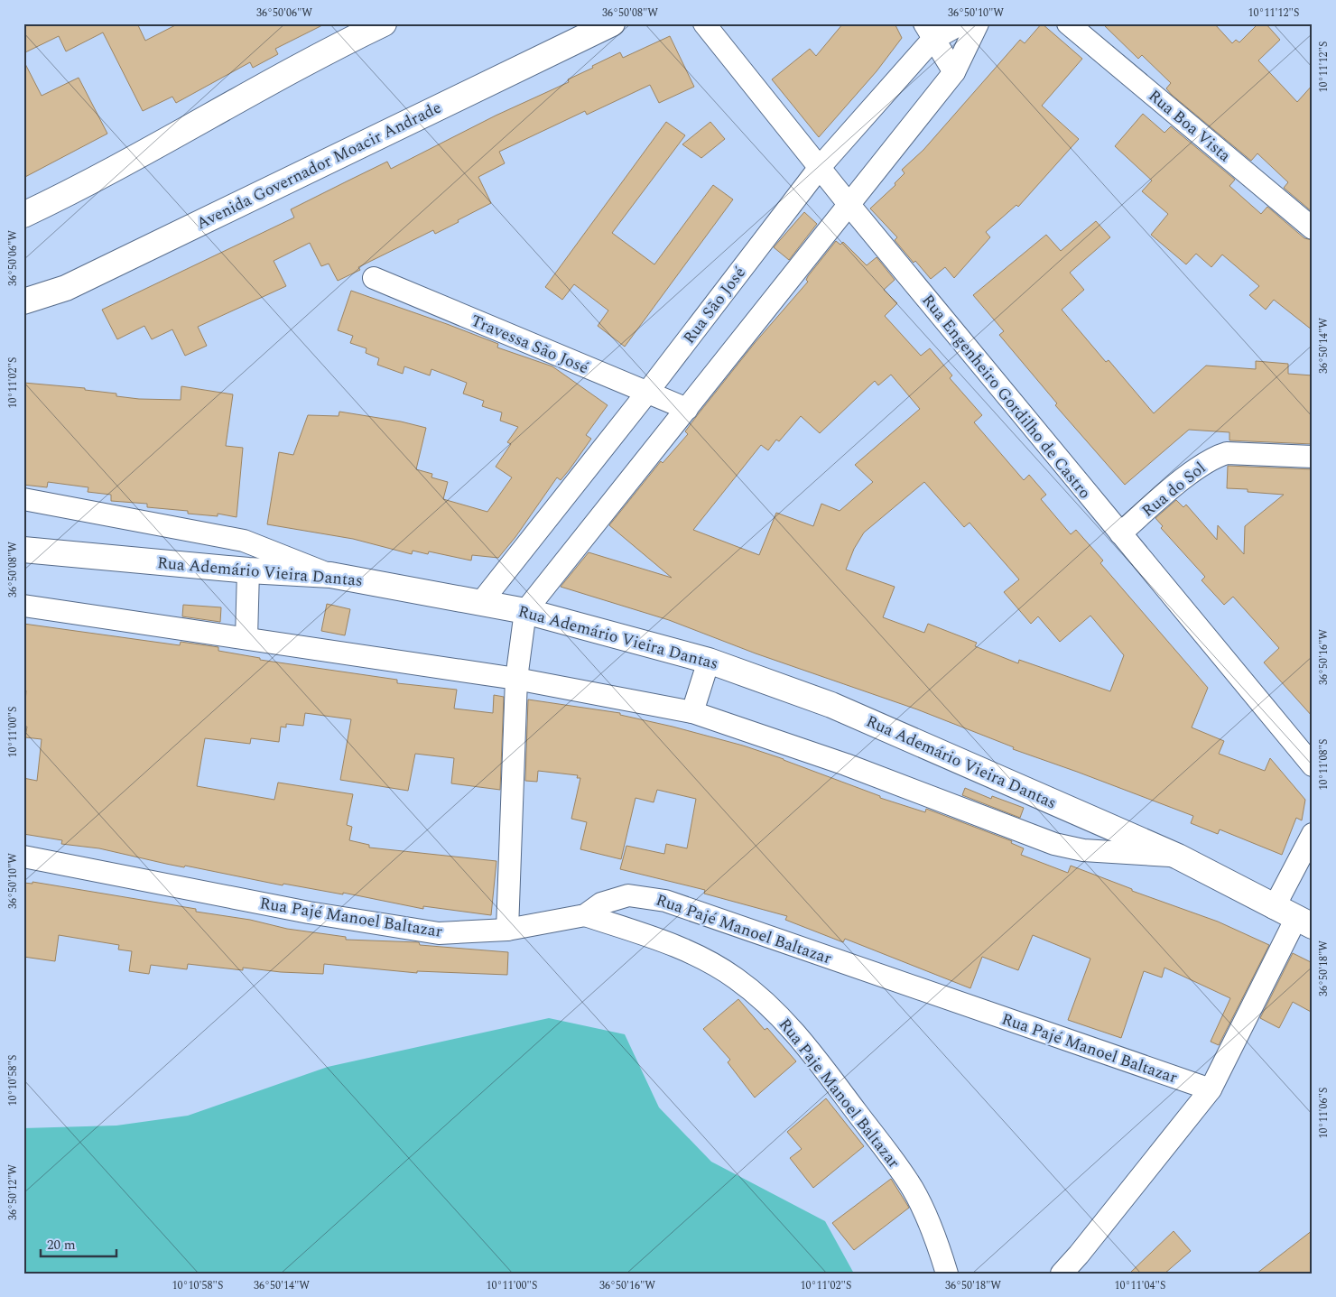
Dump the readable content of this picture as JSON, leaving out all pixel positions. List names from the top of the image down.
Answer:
{
  "streets": {
    "main road": ["Avenida Governador Moacir Andrade", "Rua Ademário Vieira Dantas"],
    "street": [
      "Rua Boa Vista",
      "Rua São José",
      "Travessa São José",
      "Rua Engenheiro Gordilho de Castro",
      "Rua do Sol",
      "Rua Pajé Manoel Baltazar",
      "Rua Paje Manoel Baltazar"
    ]
  },
  "crossings": [
    ["Rua São José", "Travessa São José"],
    ["Rua São José", "Rua Engenheiro Gordilho de Castro"],
    ["Rua São José", "Rua Ademário Vieira Dantas"],
    ["Rua Engenheiro Gordilho de Castro", "Rua do Sol"],
    ["Rua Pajé Manoel Baltazar", "Rua Paje Manoel Baltazar"]
  ],
  "scale_bar": "20 m",
  "coordinates": [
    "36°50'06\"W",
    "36°50'08\"W",
    "36°50'10\"W",
    "10°11'12\"S",
    "36°50'14\"W",
    "10°11'02\"S",
    "36°50'16\"W",
    "10°11'00\"S",
    "10°11'08\"S",
    "36°50'18\"W",
    "10°10'58\"S",
    "10°11'06\"S",
    "36°50'12\"W",
    "10°11'04\"S"
  ]
}
